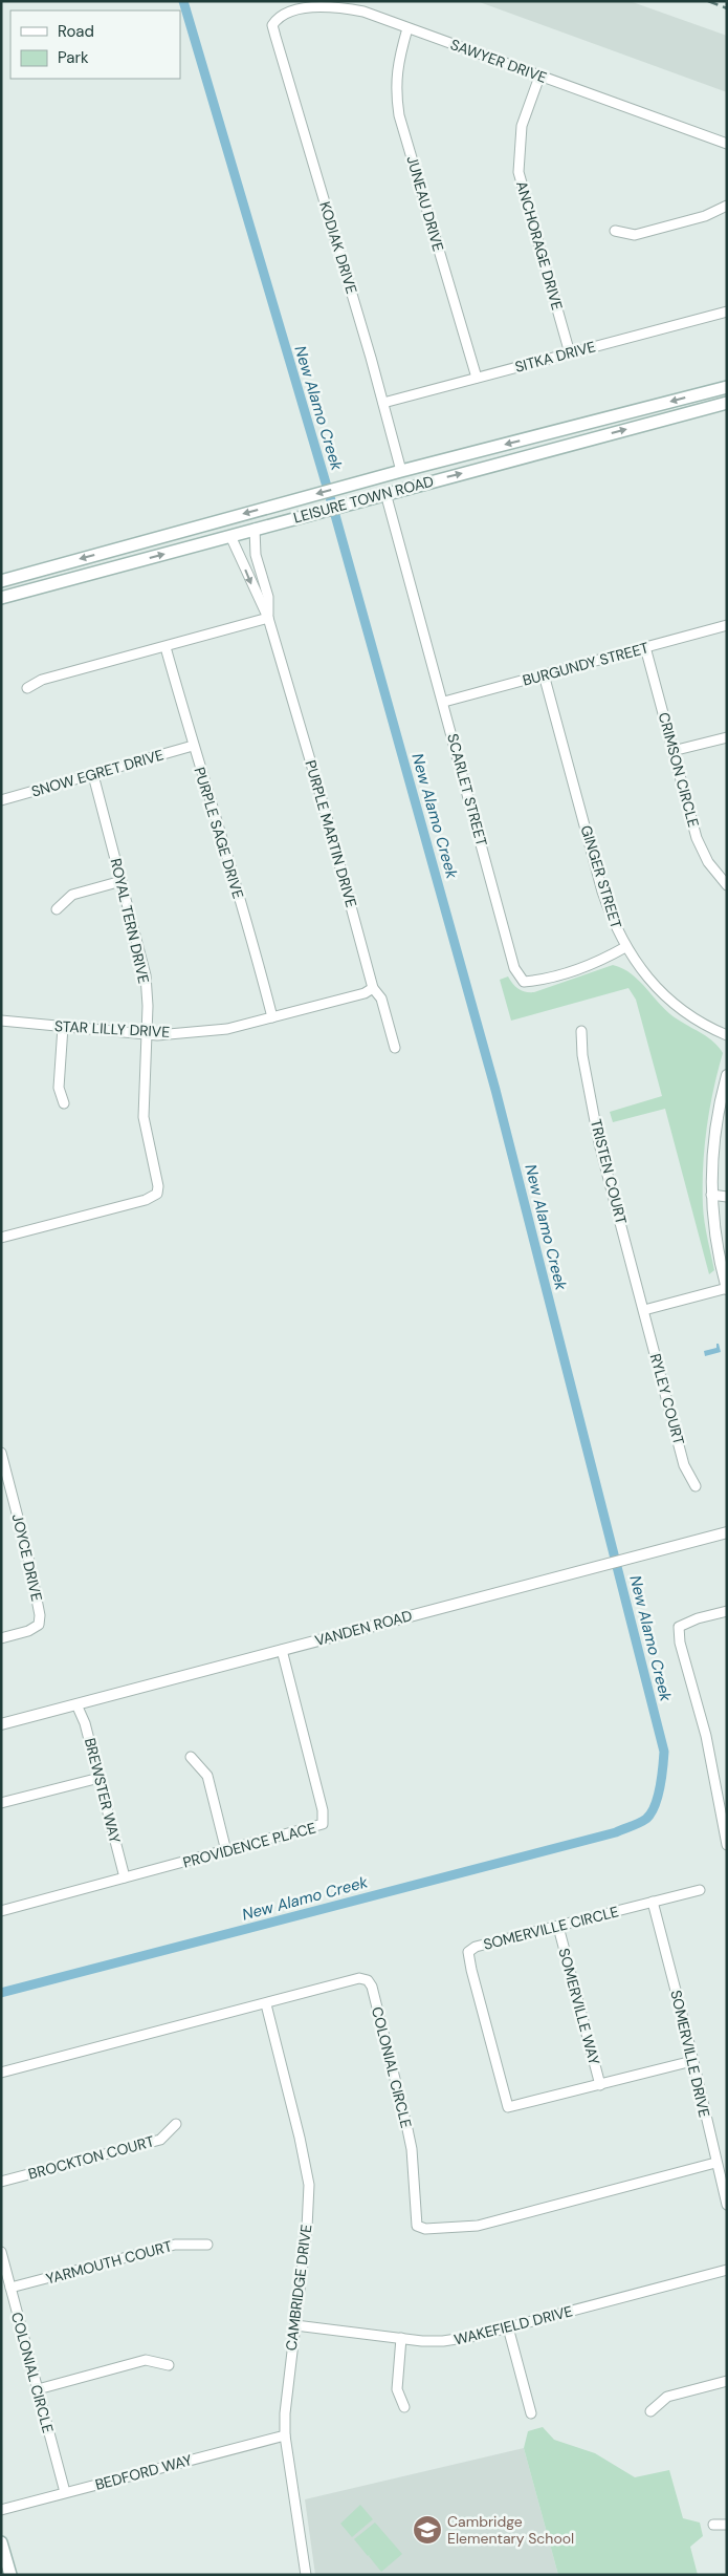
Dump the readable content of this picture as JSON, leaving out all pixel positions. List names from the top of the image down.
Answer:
{
  "streets": {
    "main road": ["LEISURE TOWN ROAD"],
    "street": [
      "SAWYER DRIVE",
      "JUNEAU DRIVE",
      "ANCHORAGE DRIVE",
      "KODIAK DRIVE",
      "SITKA DRIVE",
      "BURGUNDY STREET",
      "CRIMSON CIRCLE",
      "SNOW EGRET DRIVE",
      "SCARLET STREET",
      "PURPLE SAGE DRIVE",
      "PURPLE MARTIN DRIVE",
      "GINGER STREET",
      "ROYAL TERN DRIVE",
      "STAR LILLY DRIVE",
      "TRISTEN COURT",
      "RYLEY COURT",
      "JOYCE DRIVE",
      "VANDEN ROAD",
      "BREWSTER WAY",
      "PROVIDENCE PLACE",
      "SOMERVILLE CIRCLE",
      "SOMERVILLE WAY",
      "SOMERVILLE DRIVE",
      "COLONIAL CIRCLE",
      "BROCKTON COURT",
      "YARMOUTH COURT",
      "CAMBRIDGE DRIVE",
      "WAKEFIELD DRIVE",
      "BEDFORD WAY"
    ]
  },
  "crossings": [
    ["SAWYER DRIVE", "JUNEAU DRIVE"],
    ["SAWYER DRIVE", "ANCHORAGE DRIVE"],
    ["SAWYER DRIVE", "KODIAK DRIVE"],
    ["JUNEAU DRIVE", "SITKA DRIVE"],
    ["ANCHORAGE DRIVE", "SITKA DRIVE"],
    ["KODIAK DRIVE", "SITKA DRIVE"],
    ["KODIAK DRIVE", "LEISURE TOWN ROAD"],
    ["LEISURE TOWN ROAD", "SCARLET STREET"],
    ["LEISURE TOWN ROAD", "PURPLE MARTIN DRIVE"],
    ["BURGUNDY STREET", "CRIMSON CIRCLE"],
    ["BURGUNDY STREET", "SCARLET STREET"],
    ["BURGUNDY STREET", "GINGER STREET"],
    ["SNOW EGRET DRIVE", "PURPLE SAGE DRIVE"],
    ["SNOW EGRET DRIVE", "ROYAL TERN DRIVE"],
    ["SCARLET STREET", "GINGER STREET"],
    ["PURPLE SAGE DRIVE", "STAR LILLY DRIVE"],
    ["PURPLE MARTIN DRIVE", "STAR LILLY DRIVE"],
    ["ROYAL TERN DRIVE", "STAR LILLY DRIVE"],
    ["TRISTEN COURT", "RYLEY COURT"],
    ["VANDEN ROAD", "BREWSTER WAY"],
    ["VANDEN ROAD", "PROVIDENCE PLACE"],
    ["BREWSTER WAY", "PROVIDENCE PLACE"],
    ["SOMERVILLE CIRCLE", "SOMERVILLE WAY"],
    ["SOMERVILLE CIRCLE", "SOMERVILLE DRIVE"],
    ["SOMERVILLE DRIVE", "COLONIAL CIRCLE"],
    ["COLONIAL CIRCLE", "YARMOUTH COURT"],
    ["COLONIAL CIRCLE", "CAMBRIDGE DRIVE"],
    ["COLONIAL CIRCLE", "BEDFORD WAY"],
    ["CAMBRIDGE DRIVE", "WAKEFIELD DRIVE"],
    ["CAMBRIDGE DRIVE", "BEDFORD WAY"]
  ],
  "water": ["New Alamo Creek"],
  "places": {
    "school or university": ["Cambridge Elementary School"]
  },
  "legend": ["Road", "Park"]
}
